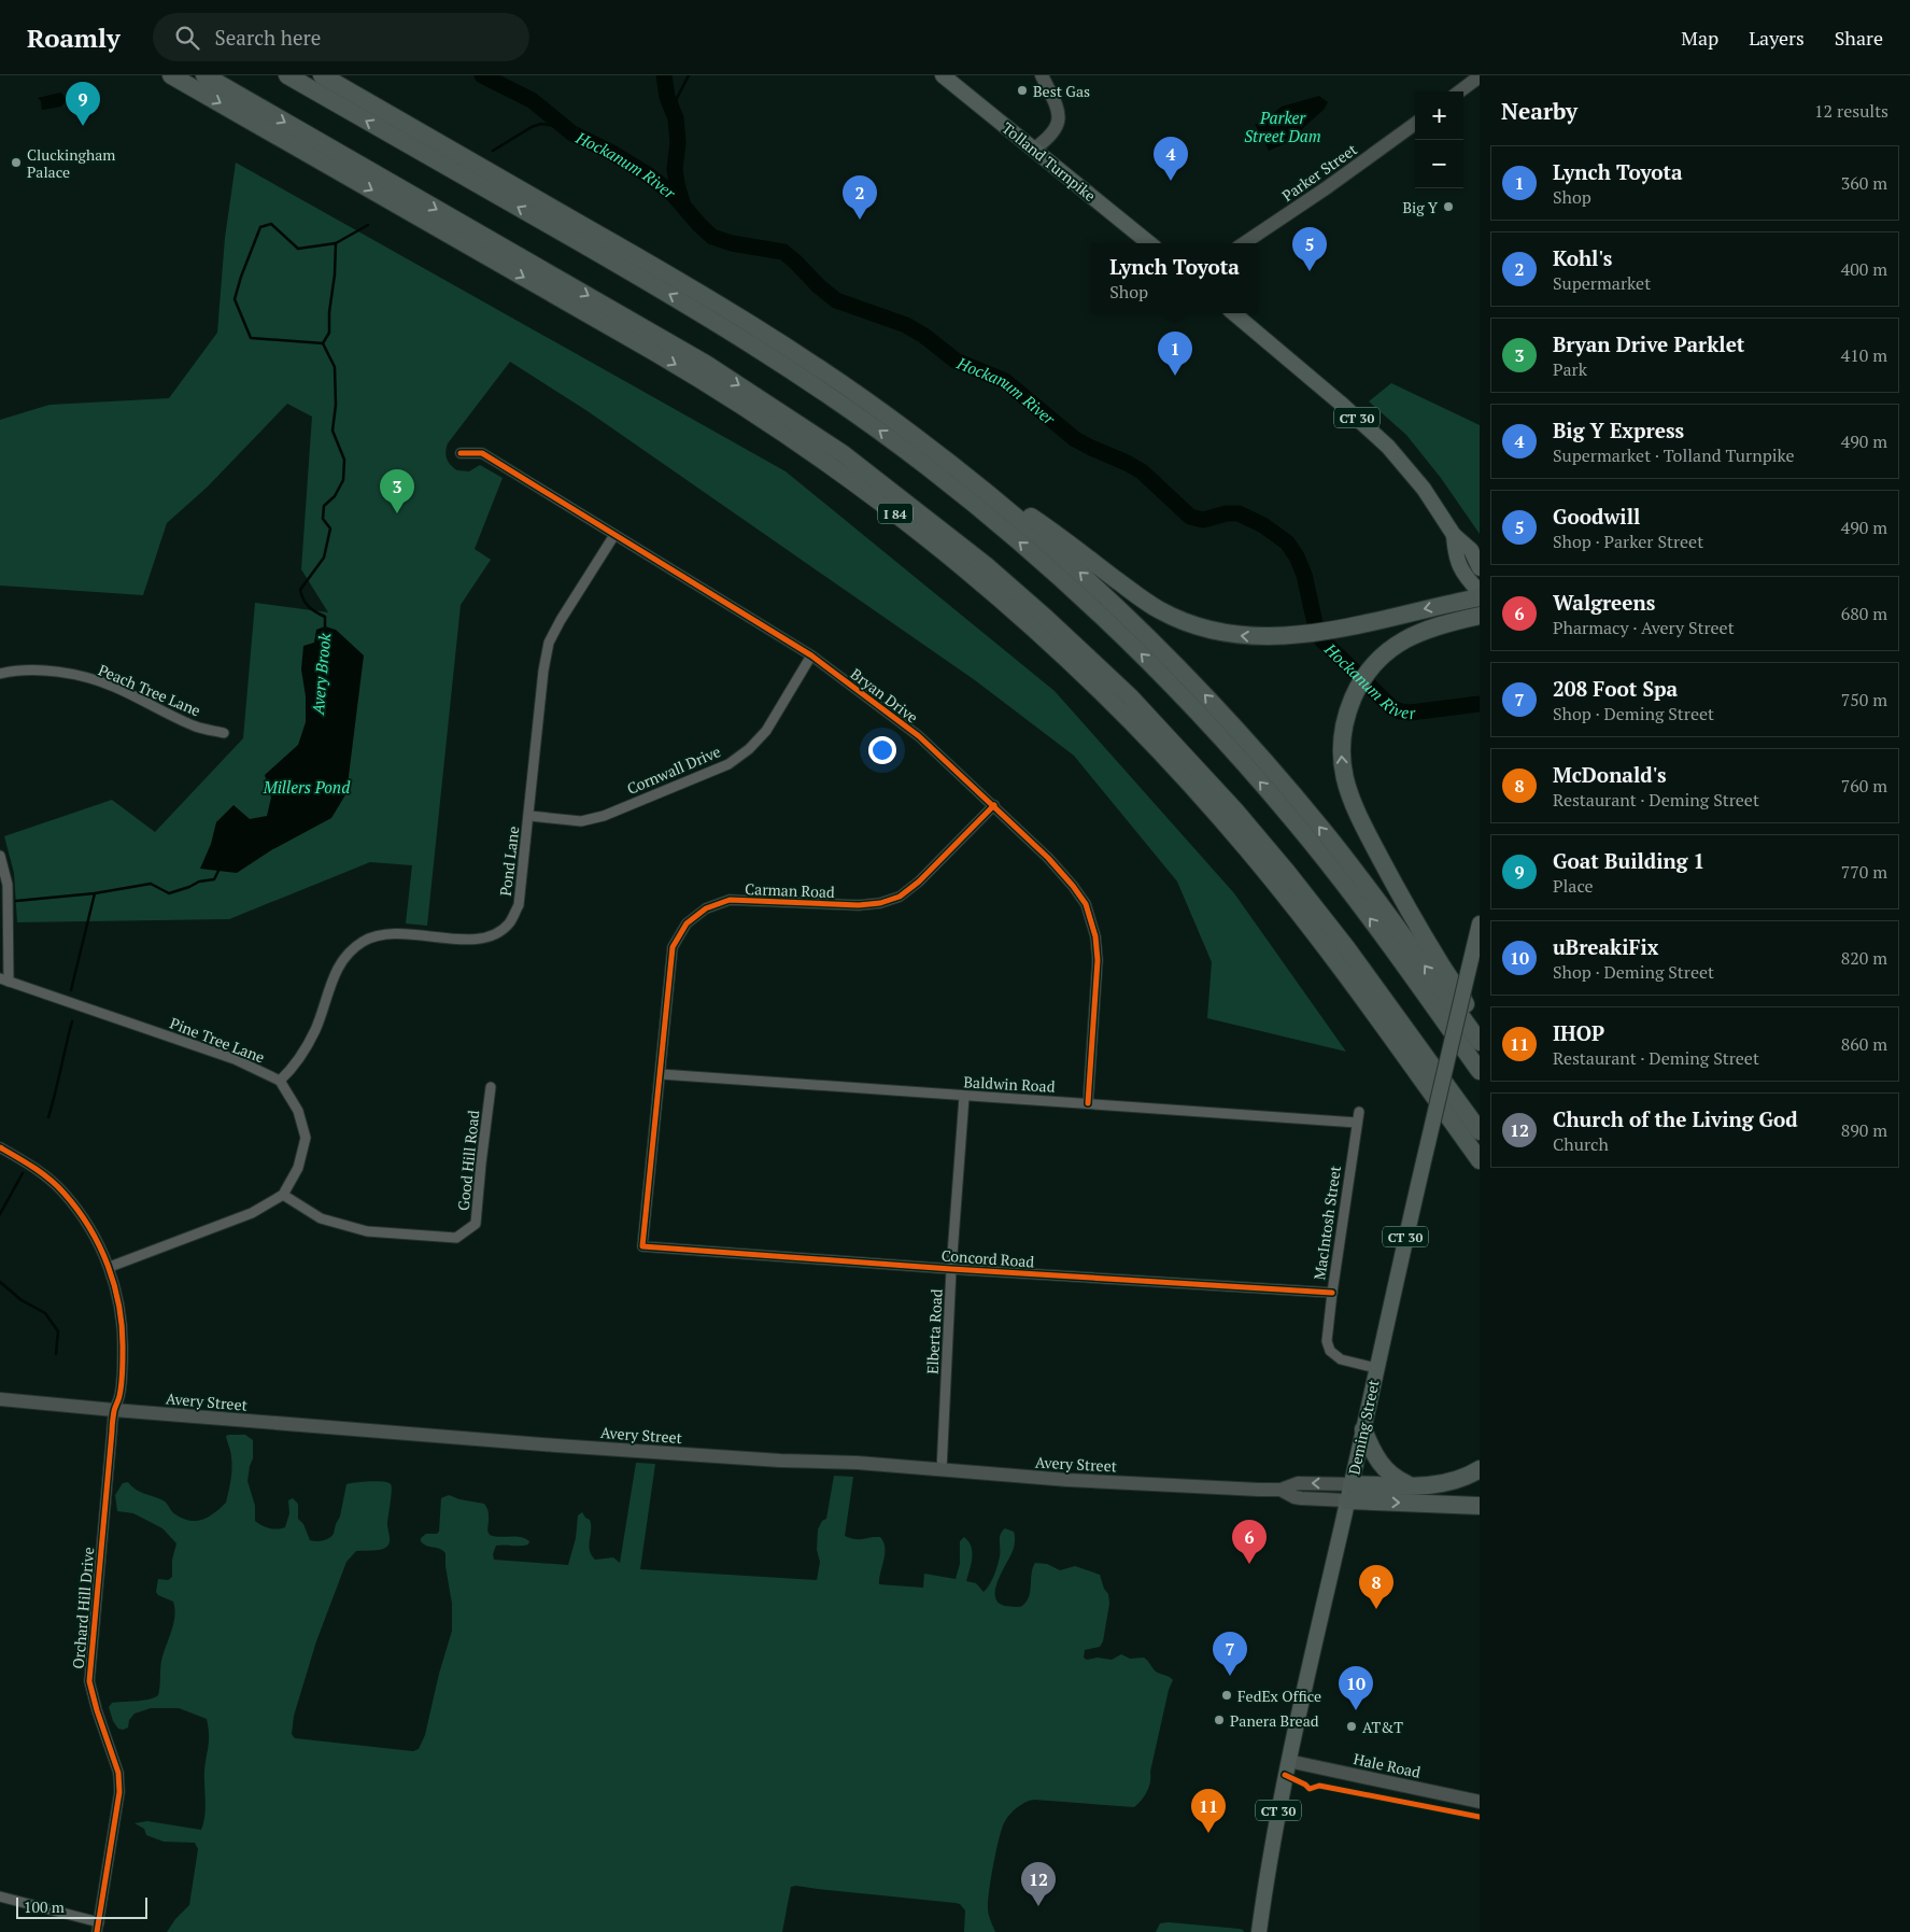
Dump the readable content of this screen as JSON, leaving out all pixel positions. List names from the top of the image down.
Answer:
{
  "streets": {
    "highway": ["I 84"],
    "main road": [
      "Tolland Turnpike",
      "Parker Street",
      "CT 30",
      "Avery Street",
      "Deming Street",
      "Hale Road"
    ],
    "street": [
      "Peach Tree Lane",
      "Bryan Drive",
      "Cornwall Drive",
      "Pond Lane",
      "Carman Road",
      "Pine Tree Lane",
      "Baldwin Road",
      "Good Hill Road",
      "MacIntosh Street",
      "Concord Road",
      "Elberta Road",
      "Orchard Hill Drive"
    ]
  },
  "crossings": [
    ["Bryan Drive", "Cornwall Drive"],
    ["Bryan Drive", "Pond Lane"],
    ["Bryan Drive", "Carman Road"],
    ["Bryan Drive", "Baldwin Road"],
    ["Cornwall Drive", "Pond Lane"],
    ["Pond Lane", "Pine Tree Lane"],
    ["Carman Road", "Baldwin Road"],
    ["Carman Road", "Concord Road"],
    ["Baldwin Road", "MacIntosh Street"],
    ["Baldwin Road", "Elberta Road"],
    ["MacIntosh Street", "Concord Road"],
    ["MacIntosh Street", "Deming Street"],
    ["Concord Road", "Elberta Road"],
    ["Elberta Road", "Avery Street"],
    ["Avery Street", "Deming Street"],
    ["Avery Street", "Orchard Hill Drive"],
    ["Deming Street", "Hale Road"]
  ],
  "water": [
    "Parker Street Dam",
    "Hockanum River",
    "Avery Brook",
    "Millers Pond"
  ],
  "places": [
    "Best Gas",
    "Cluckingham Palace",
    "Big Y",
    "FedEx Office",
    "Panera Bread",
    "AT&T"
  ],
  "scale_bar": "100 m",
  "page": {
    "header": "Roamly",
    "search": "Search here",
    "nav": ["Map", "Layers", "Share"],
    "heading": ["Nearby", "12 results"],
    "pins": [
      "9",
      "4",
      "2",
      "5",
      "1",
      "3",
      "6",
      "8",
      "7",
      "10",
      "11",
      "12"
    ],
    "map_buttons": ["+", "−"],
    "list": [
      {
        "mark": "1",
        "name": "Lynch Toyota",
        "note": "Shop",
        "value": "360 m"
      },
      {
        "mark": "2",
        "name": "Kohl's",
        "note": "Supermarket",
        "value": "400 m"
      },
      {
        "mark": "3",
        "name": "Bryan Drive Parklet",
        "note": "Park",
        "value": "410 m"
      },
      {
        "mark": "4",
        "name": "Big Y Express",
        "note": "Supermarket · Tolland Turnpike",
        "value": "490 m"
      },
      {
        "mark": "5",
        "name": "Goodwill",
        "note": "Shop · Parker Street",
        "value": "490 m"
      },
      {
        "mark": "6",
        "name": "Walgreens",
        "note": "Pharmacy · Avery Street",
        "value": "680 m"
      },
      {
        "mark": "7",
        "name": "208 Foot Spa",
        "note": "Shop · Deming Street",
        "value": "750 m"
      },
      {
        "mark": "8",
        "name": "McDonald's",
        "note": "Restaurant · Deming Street",
        "value": "760 m"
      },
      {
        "mark": "9",
        "name": "Goat Building 1",
        "note": "Place",
        "value": "770 m"
      },
      {
        "mark": "10",
        "name": "uBreakiFix",
        "note": "Shop · Deming Street",
        "value": "820 m"
      },
      {
        "mark": "11",
        "name": "IHOP",
        "note": "Restaurant · Deming Street",
        "value": "860 m"
      },
      {
        "mark": "12",
        "name": "Church of the Living God",
        "note": "Church",
        "value": "890 m"
      }
    ],
    "popup": ["Lynch Toyota", "Shop"],
    "scale": "100 m"
  }
}
